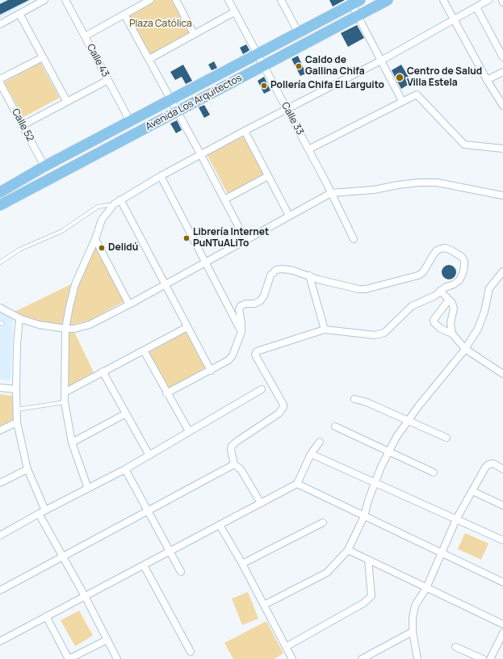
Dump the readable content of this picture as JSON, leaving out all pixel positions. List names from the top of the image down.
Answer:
{
  "streets": {
    "main road": ["Avenida Los Arquitectos"],
    "street": ["Calle 43", "Calle 33", "Calle 52"]
  },
  "crossings": [
    ["Calle 43", "Avenida Los Arquitectos"],
    ["Avenida Los Arquitectos", "Calle 33"],
    ["Avenida Los Arquitectos", "Calle 52"]
  ],
  "parks": ["Plaza Católica"],
  "places": [
    "Caldo de Gallina Chifa",
    "Centro de Salud Villa Estela",
    "Pollería Chifa El Larguito",
    "Librería Internet PuNTuALiTo",
    "Delidú"
  ]
}
